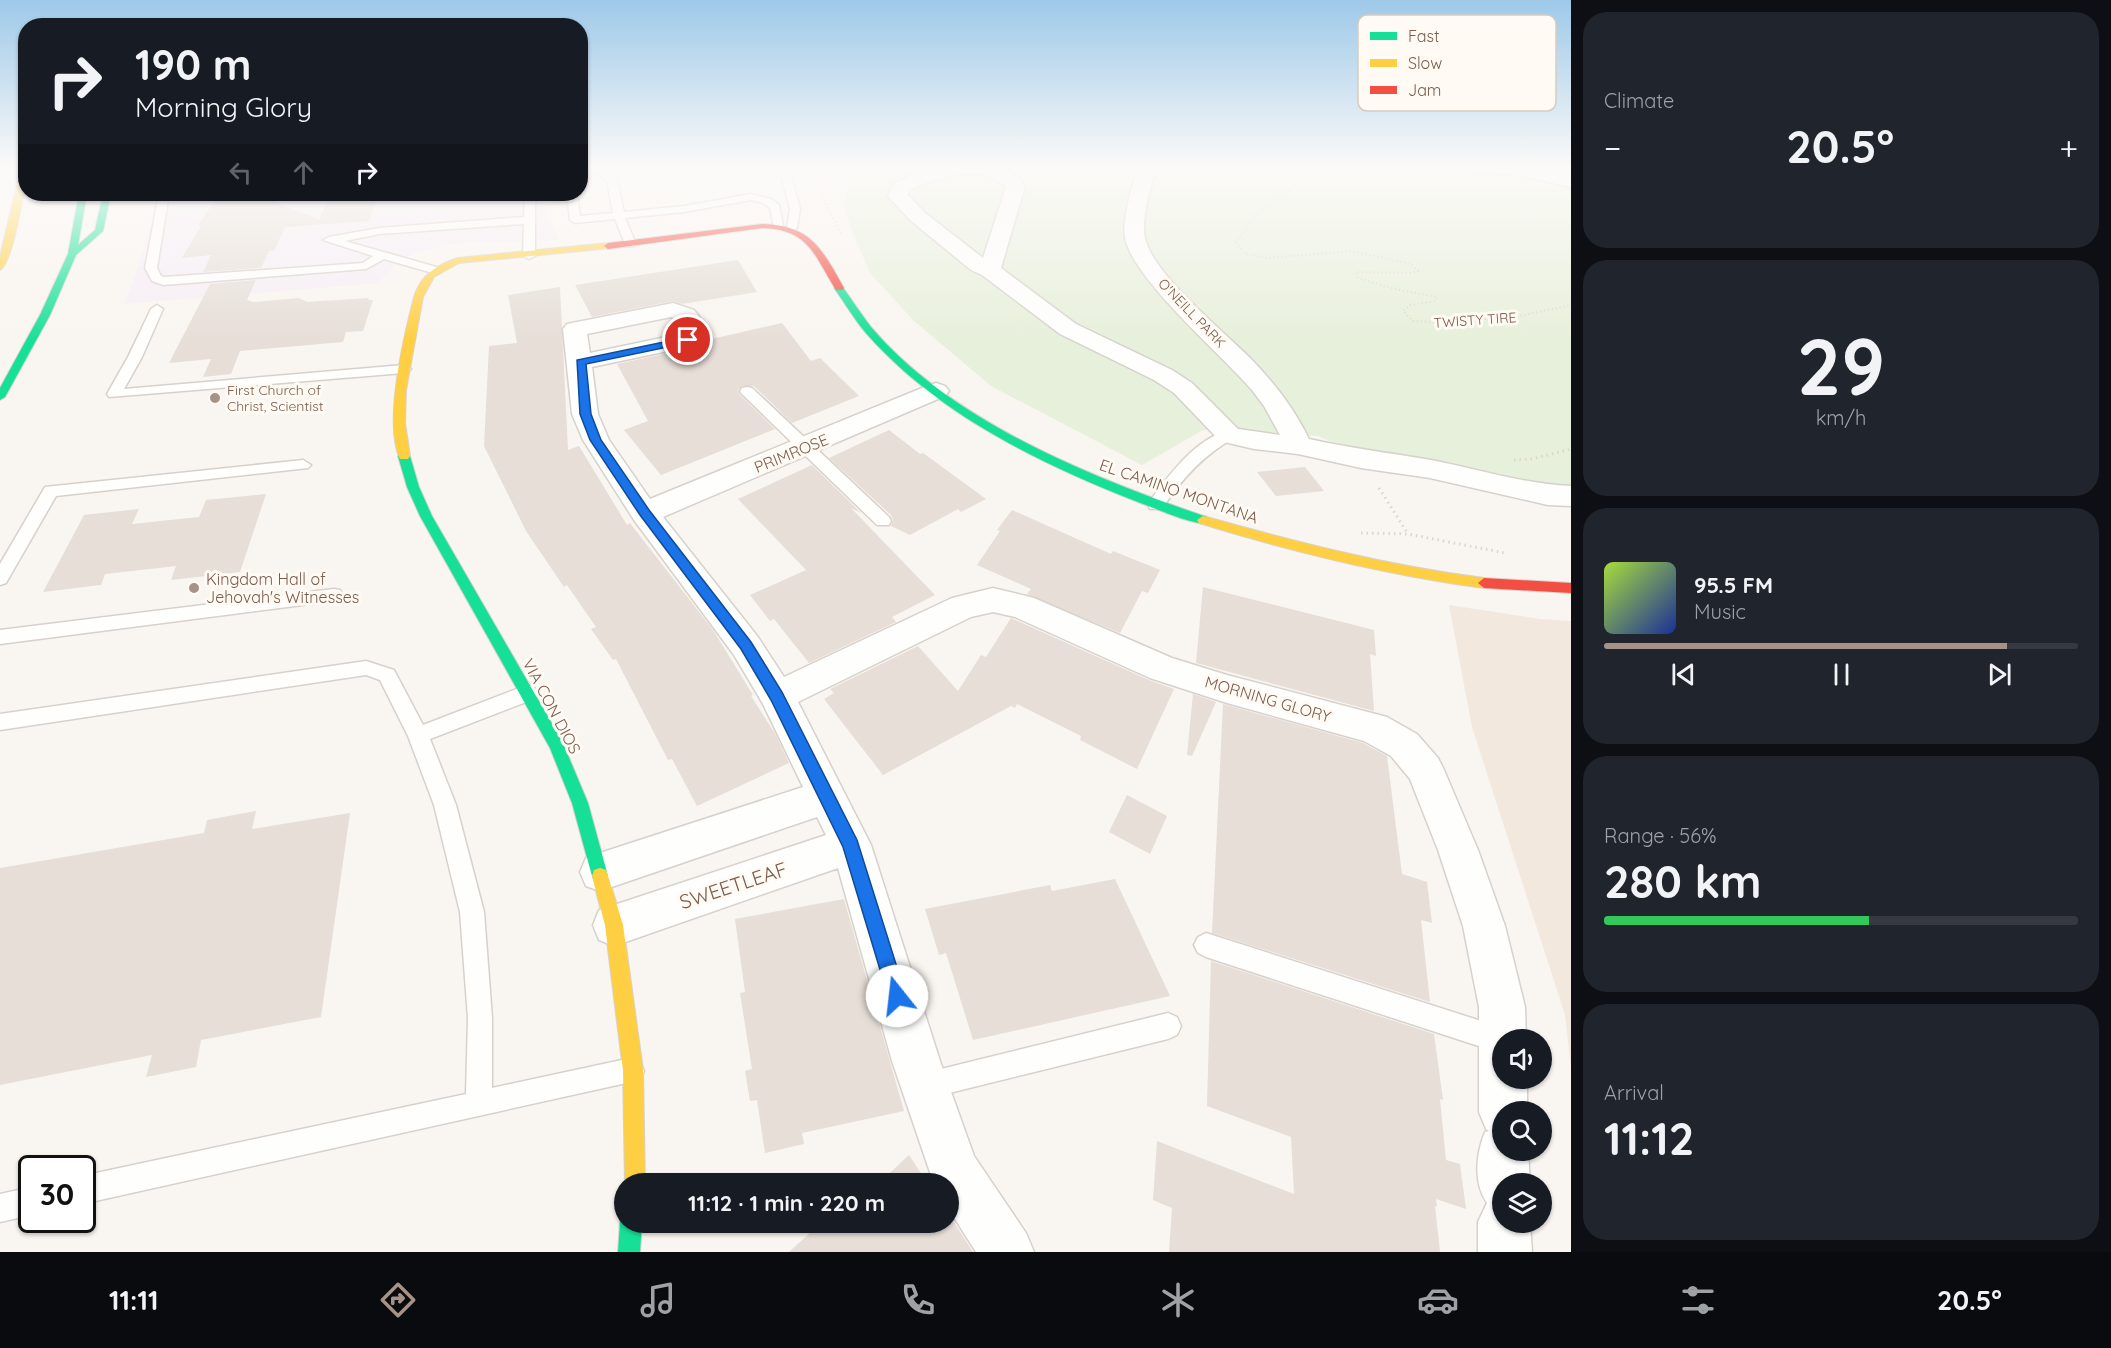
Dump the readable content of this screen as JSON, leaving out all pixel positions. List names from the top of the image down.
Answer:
{
  "streets": {
    "main road": ["EL CAMINO MONTANA", "VIA CON DIOS"],
    "street": [
      "O'NEILL PARK",
      "PRIMROSE",
      "MORNING GLORY",
      "SWEETLEAF"
    ],
    "path": ["TWISTY TIRE"]
  },
  "crossings": [
    ["PRIMROSE", "EL CAMINO MONTANA"],
    ["VIA CON DIOS", "SWEETLEAF"]
  ],
  "places": ["First Church of Christ, Scientist", "Kingdom Hall of Jehovah's Witnesses"],
  "legend": ["Fast", "Slow", "Jam"],
  "page": {
    "tile": [
      "Climate",
      ["29", "km/h"],
      ["Range · 56%", "280 km"],
      ["Arrival", "11:12"]
    ],
    "turn": ["190 m", "Morning Glory"],
    "heat": ["−", "20.5°", "+"],
    "song": ["95.5 FM", "Music"],
    "limit": "30",
    "trip": "11:12 · 1 min · 220 m",
    "tabs": ["11:11", "20.5°"]
  }
}
